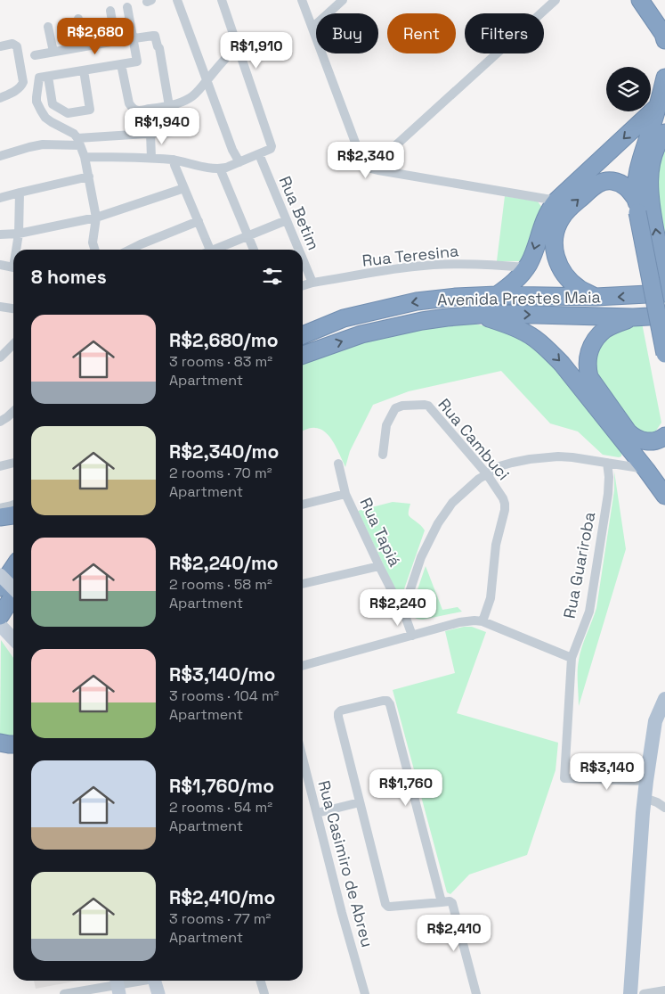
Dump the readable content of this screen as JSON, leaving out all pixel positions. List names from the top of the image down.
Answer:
{
  "streets": {
    "highway": ["Avenida Prestes Maia"],
    "street": [
      "Rua Betim",
      "Rua Teresina",
      "Rua Cambuci",
      "Rua Tapiá",
      "Rua Guariroba",
      "Rua Casimiro de Abreu"
    ]
  },
  "crossings": [
    ["Rua Betim", "Rua Teresina"]
  ],
  "page": {
    "chip": ["Buy", "Rent", "Filters"],
    "price": [
      "R$2,680",
      "R$1,910",
      "R$1,940",
      "R$2,340",
      "R$2,240",
      "R$3,140",
      "R$1,760",
      "R$2,410"
    ],
    "heading": "8 homes",
    "list": [
      {
        "name": "R$2,680/mo",
        "note": "3 rooms · 83 m² · Apartment"
      },
      {
        "name": "R$2,340/mo",
        "note": "2 rooms · 70 m² · Apartment"
      },
      {
        "name": "R$2,240/mo",
        "note": "2 rooms · 58 m² · Apartment"
      },
      {
        "name": "R$3,140/mo",
        "note": "3 rooms · 104 m² · Apartment"
      },
      {
        "name": "R$1,760/mo",
        "note": "2 rooms · 54 m² · Apartment"
      },
      {
        "name": "R$2,410/mo",
        "note": "3 rooms · 77 m² · Apartment"
      }
    ]
  }
}
